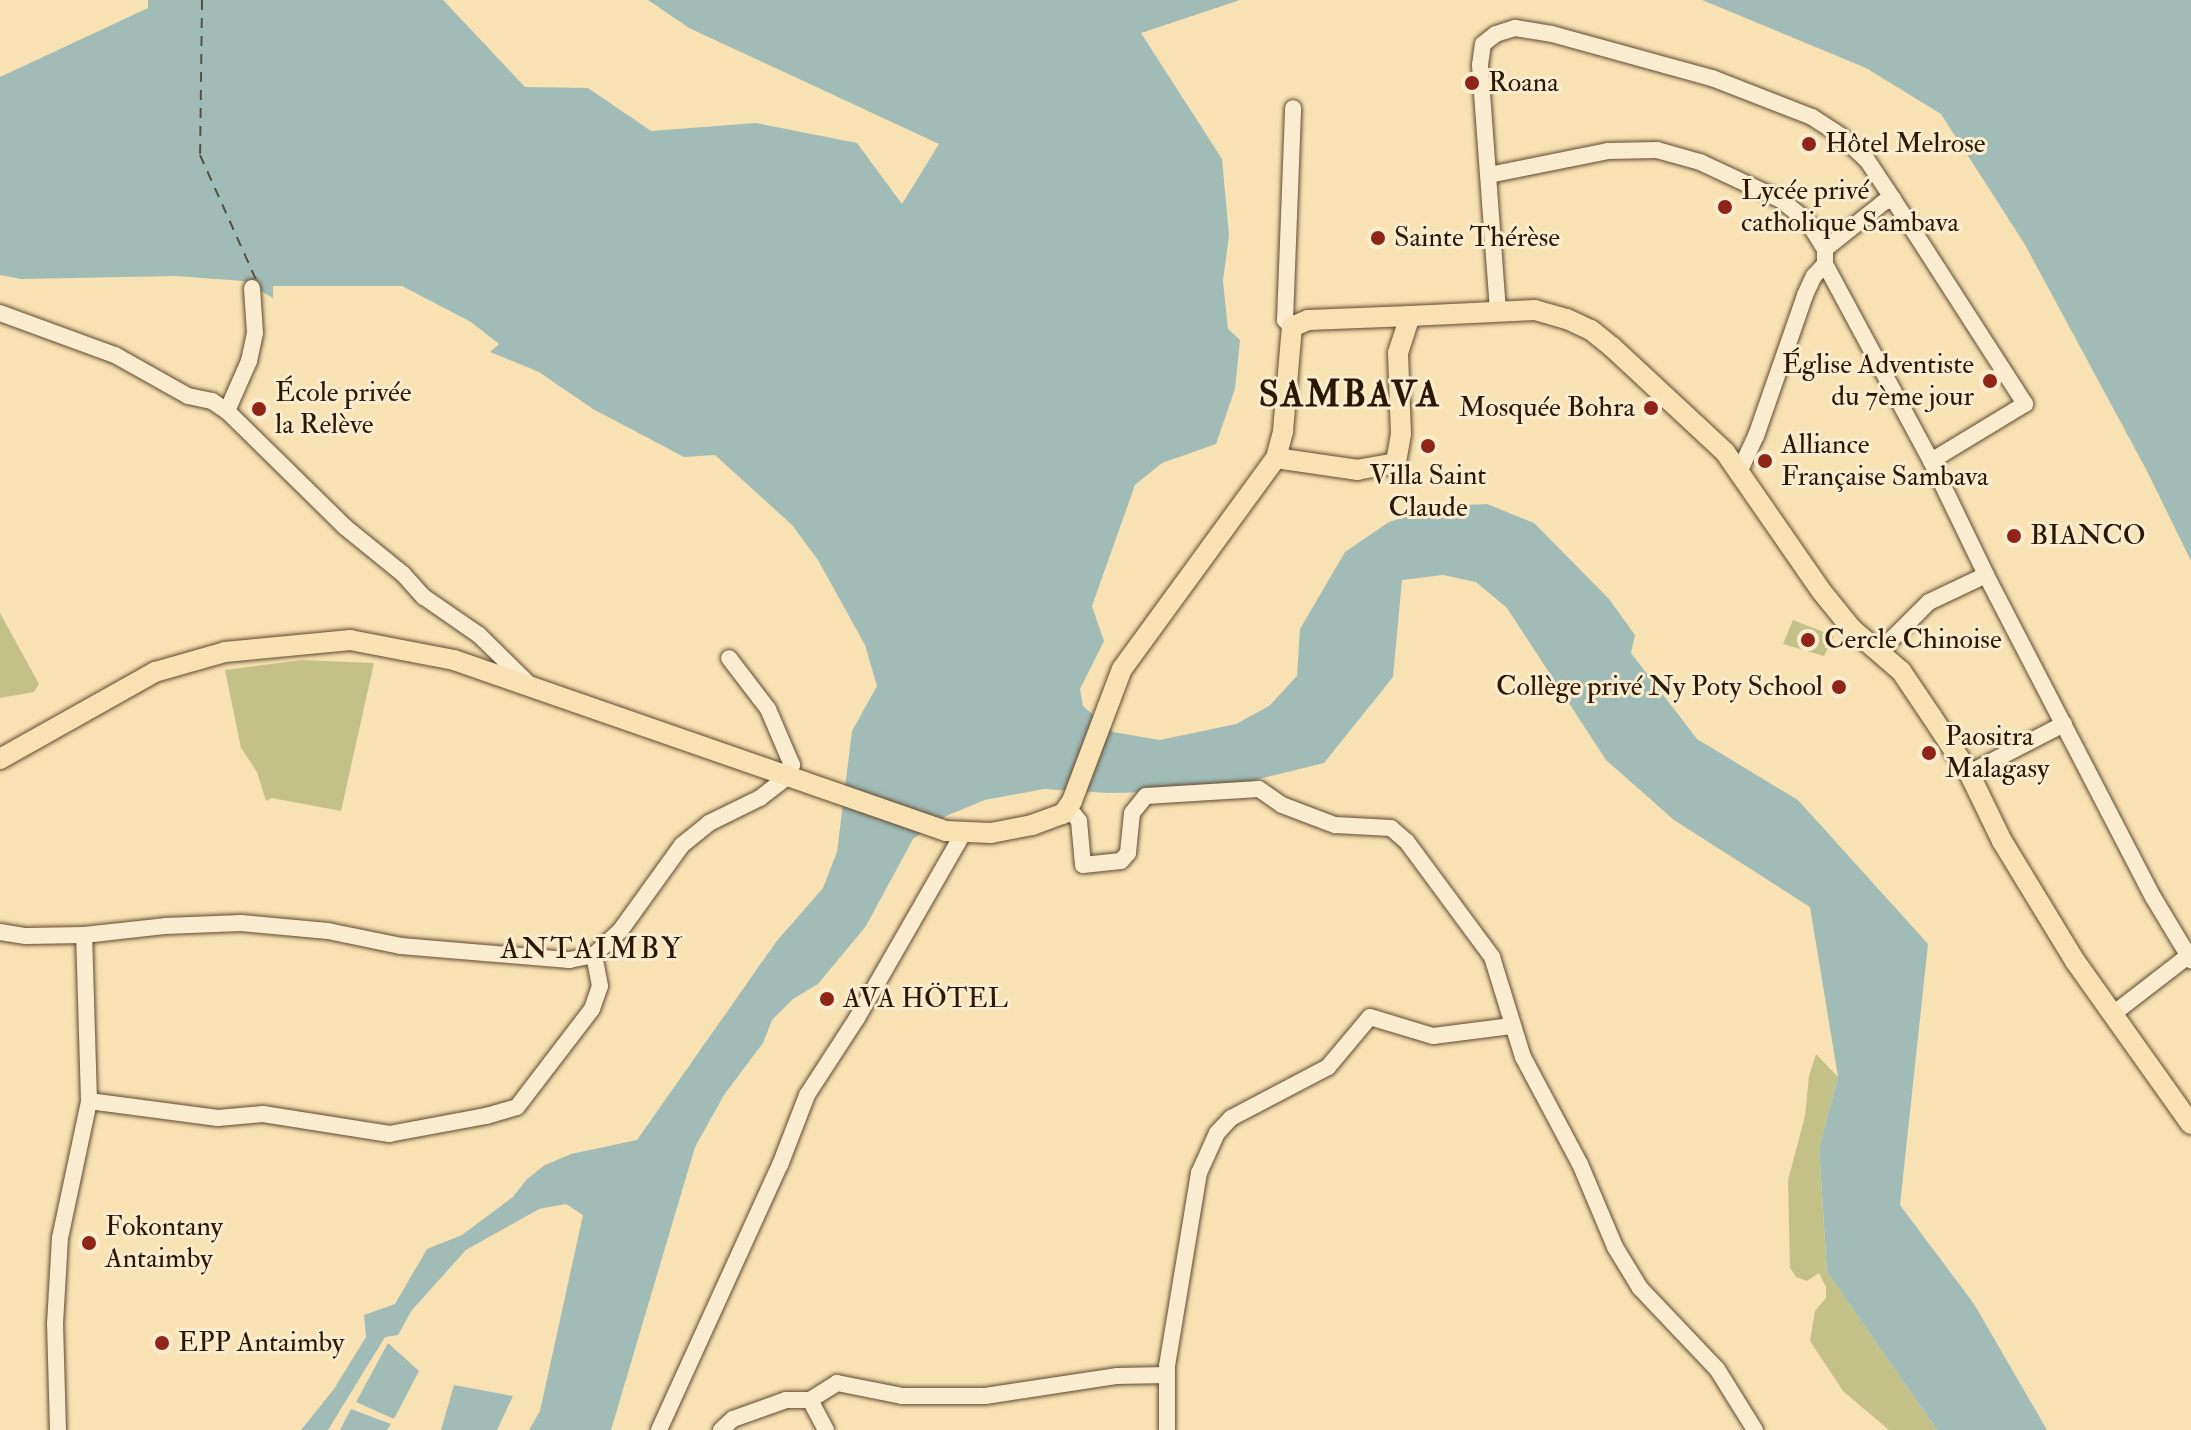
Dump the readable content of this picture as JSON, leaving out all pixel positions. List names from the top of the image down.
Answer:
{
  "districts": ["SAMBAVA", "ANTAIMBY"],
  "places": [
    "Roana",
    "Hôtel Melrose",
    "Lycée privé catholique Sambava",
    "Sainte Thérèse",
    "Église Adventiste du 7ème jour",
    "Mosquée Bohra",
    "École privée la Relève",
    "Villa Saint Claude",
    "Alliance Française Sambava",
    "BIANCO",
    "Cercle Chinoise",
    "Collège privé Ny Poty School",
    "Paositra Malagasy",
    "AVA HÖTEL",
    "Fokontany Antaimby",
    "EPP Antaimby"
  ]
}
